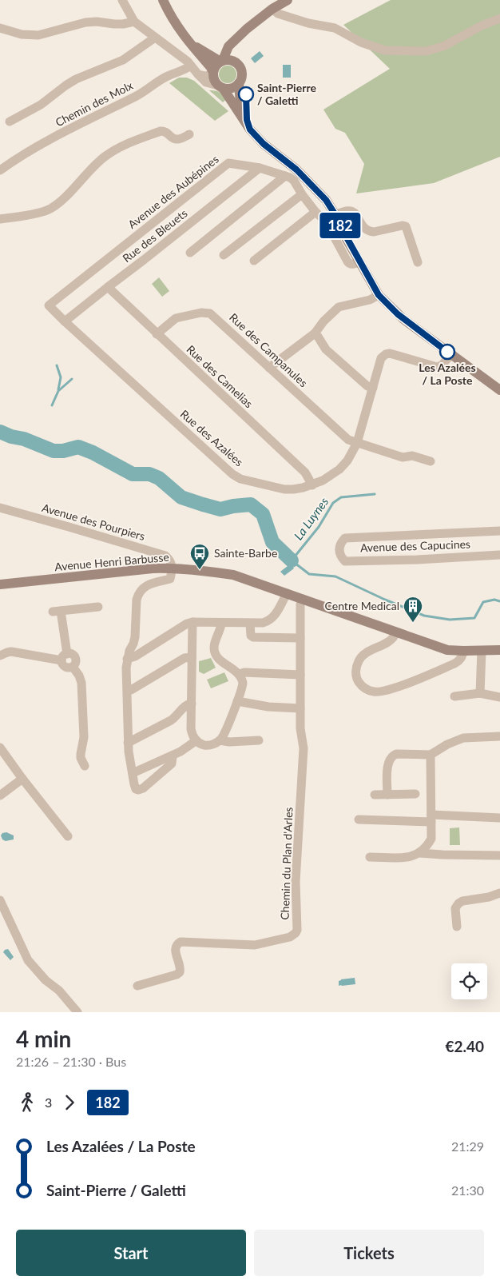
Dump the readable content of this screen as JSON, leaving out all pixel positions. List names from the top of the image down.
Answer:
{
  "streets": {
    "street": [
      "Chemin des Molx",
      "Avenue des Aubépines",
      "Rue des Bleuets",
      "Rue des Campanules",
      "Rue des Camelias",
      "Rue des Azalées",
      "Avenue des Pourpiers",
      "Avenue des Capucines",
      "Avenue Henri Barbusse",
      "Chemin du Plan d'Arles"
    ]
  },
  "crossings": [
    ["Avenue des Aubépines", "Rue des Bleuets"],
    ["Avenue des Aubépines", "Rue des Azalées"],
    ["Rue des Bleuets", "Rue des Camelias"],
    ["Rue des Bleuets", "Rue des Azalées"],
    ["Rue des Campanules", "Rue des Camelias"],
    ["Rue des Campanules", "Rue des Azalées"],
    ["Rue des Camelias", "Rue des Azalées"],
    ["Avenue des Pourpiers", "Avenue Henri Barbusse"],
    ["Avenue Henri Barbusse", "Chemin du Plan d'Arles"]
  ],
  "water": ["La Luynes"],
  "places": {
    "other": ["Saint-Pierre / Galetti", "Les Azalées / La Poste"],
    "bus stop": ["Sainte-Barbe"],
    "building": ["Centre Medical"]
  },
  "lines": ["bus line 182"],
  "page": {
    "on_map": "182",
    "heading": ["4 min", "21:26 – 21:30 · Bus", "€2.40"],
    "legs": ["3", "182"],
    "list": [
      {
        "name": "Les Azalées / La Poste",
        "value": "21:29"
      },
      {
        "name": "Saint-Pierre / Galetti",
        "value": "21:30"
      }
    ],
    "buttons": ["Start", "Tickets"]
  }
}
